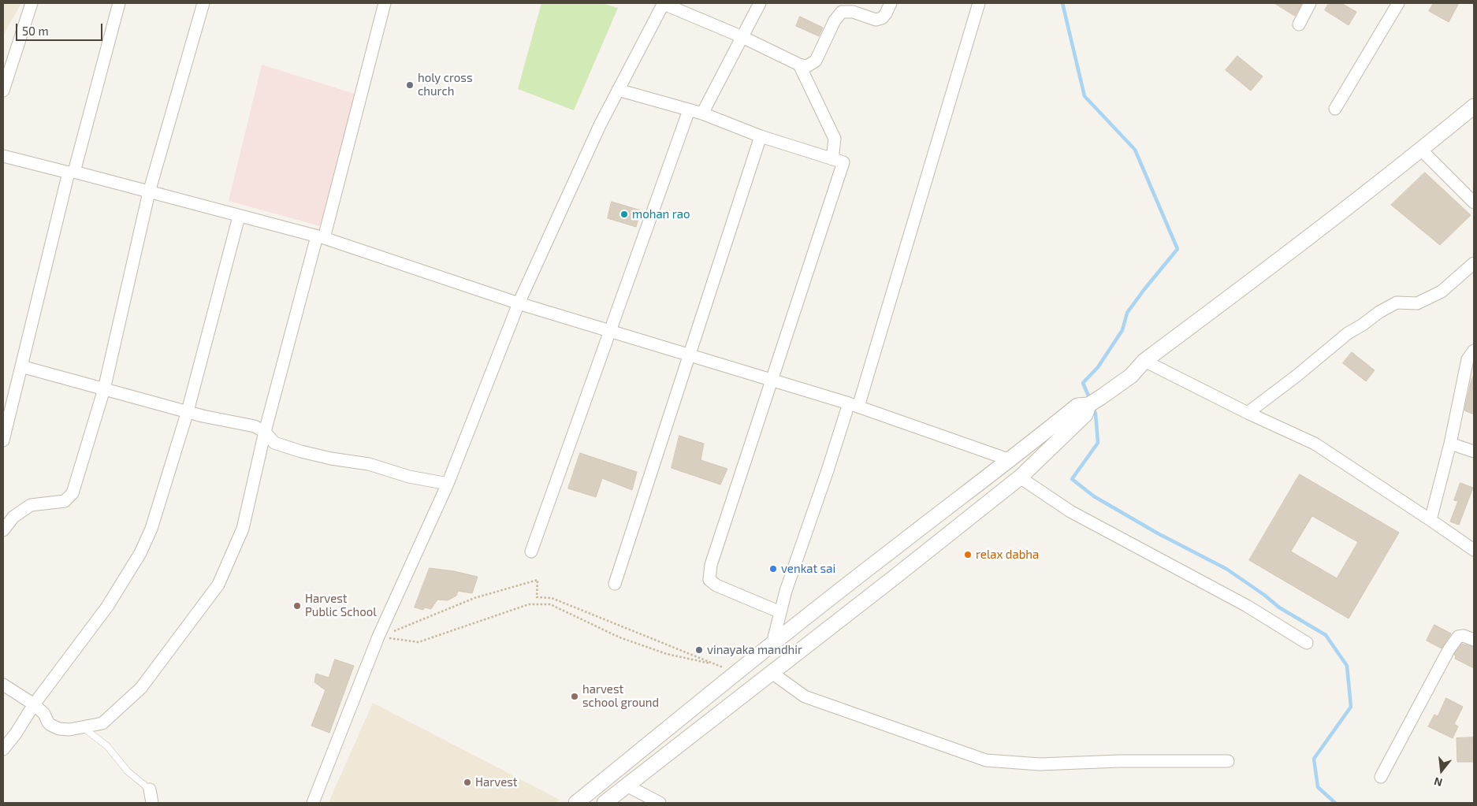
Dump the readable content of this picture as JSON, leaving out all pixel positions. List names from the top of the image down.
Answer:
{
  "places": [
    "holy cross church",
    "mohan rao",
    "relax dabha",
    "venkat sai",
    "Harvest Public School",
    "vinayaka mandhir",
    "harvest school ground",
    "Harvest"
  ],
  "scale_bar": "50 m",
  "north": "bottom"
}
